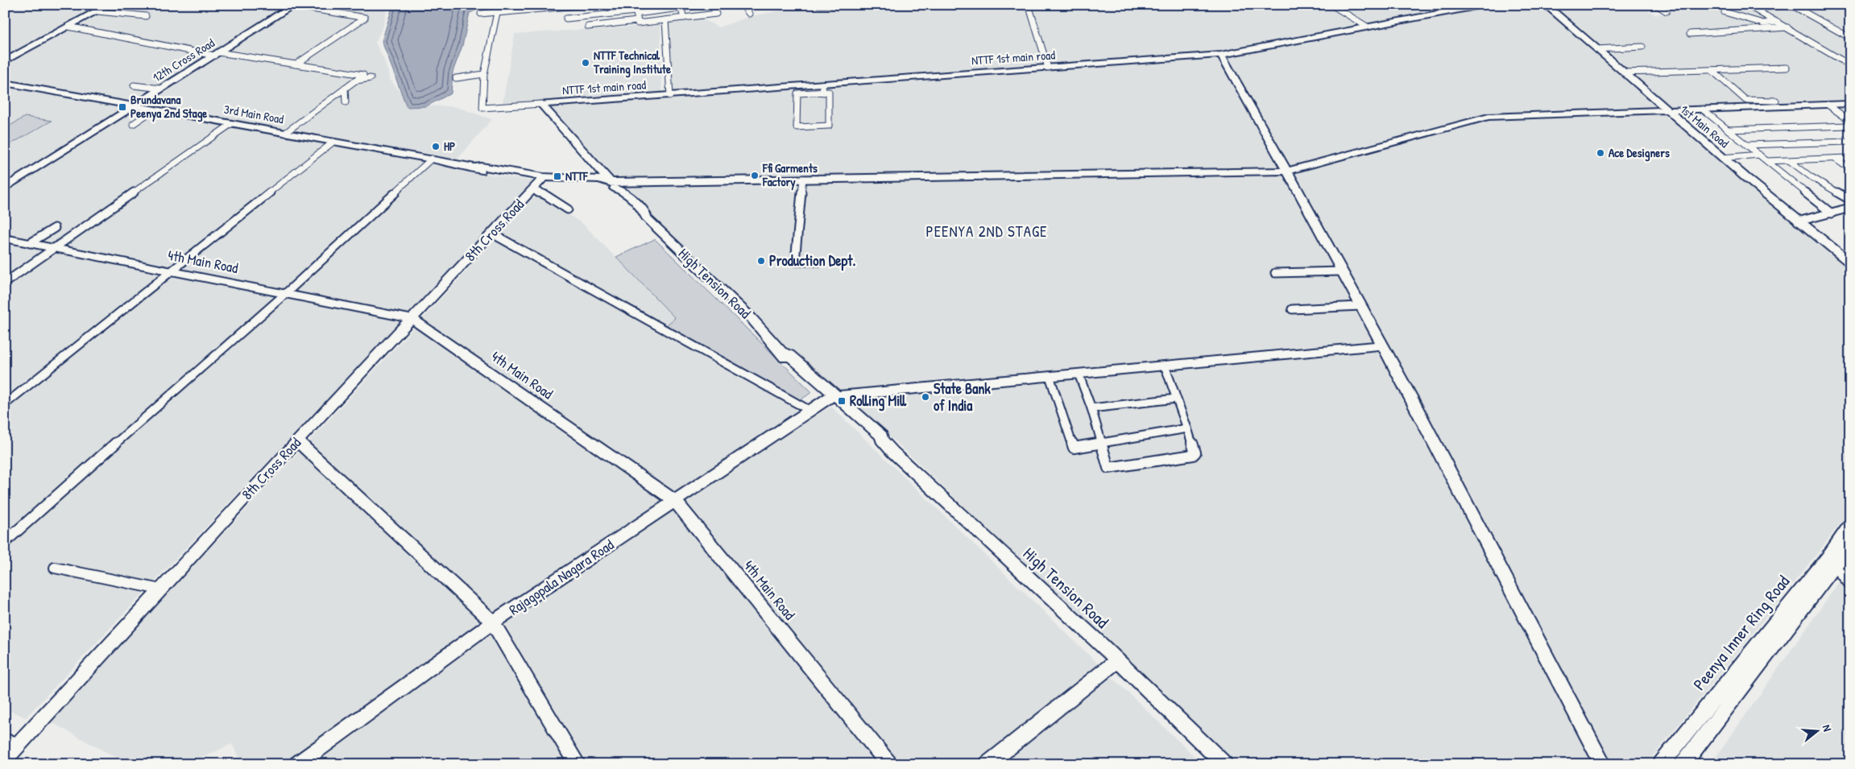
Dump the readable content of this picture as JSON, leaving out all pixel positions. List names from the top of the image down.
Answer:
{
  "streets": {
    "street": [
      "NTTF 1st main road",
      "12th Cross Road",
      "3rd Main Road",
      "1st Main Road",
      "8th Cross Road",
      "4th Main Road",
      "High Tension Road",
      "Rajagopala Nagara Road",
      "Peenya Inner Ring Road"
    ]
  },
  "crossings": [
    ["NTTF 1st main road", "High Tension Road"],
    ["12th Cross Road", "3rd Main Road"],
    ["3rd Main Road", "8th Cross Road"],
    ["3rd Main Road", "High Tension Road"],
    ["8th Cross Road", "4th Main Road"],
    ["4th Main Road", "Rajagopala Nagara Road"],
    ["High Tension Road", "Rajagopala Nagara Road"]
  ],
  "districts": ["PEENYA 2ND STAGE"],
  "places": {
    "other": [
      "NTTF Technical Training Institute",
      "HP",
      "Ace Designers",
      "Ffi Garments Factory",
      "Production Dept.",
      "State Bank of India"
    ],
    "transit": ["Brundavana Peenya 2nd Stage", "NTTF", "Rolling Mill"]
  },
  "north": "right"
}
